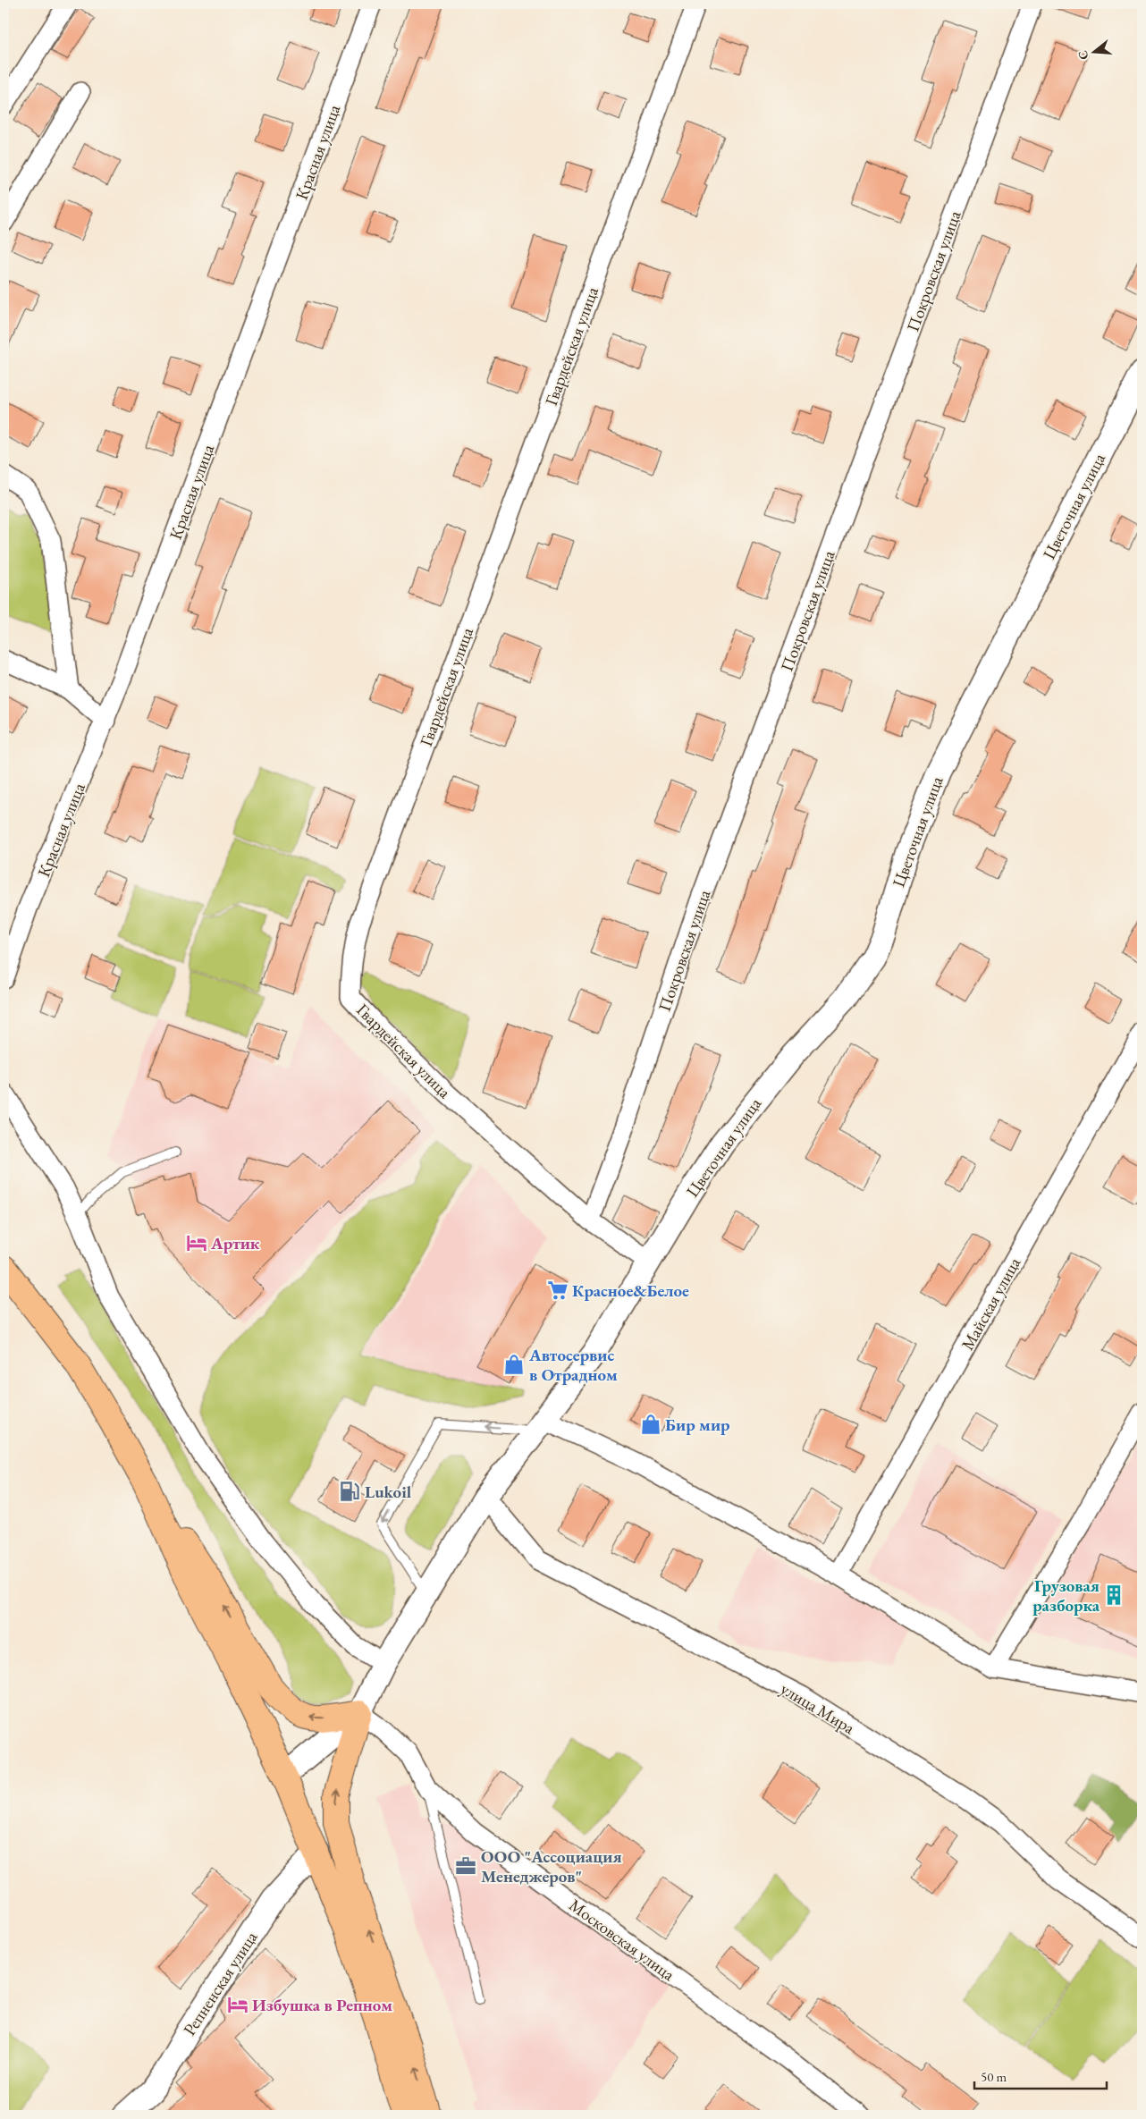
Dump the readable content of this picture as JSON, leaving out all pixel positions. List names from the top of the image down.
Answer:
{
  "streets": {
    "street": [
      "Красная улица",
      "Покровская улица",
      "Гвардейская улица",
      "Цветочная улица",
      "Майская улица",
      "улица Мира",
      "Московская улица",
      "Репненская улица"
    ]
  },
  "crossings": [
    ["Покровская улица", "Гвардейская улица"],
    ["Гвардейская улица", "Цветочная улица"],
    ["Цветочная улица", "улица Мира"],
    ["Цветочная улица", "Московская улица"]
  ],
  "places": {
    "hotel": ["Артик", "Избушка в Репном"],
    "supermarket": ["Красное&Белое"],
    "shop": ["Автосервис в Отрадном", "Бир мир"],
    "fuel station": ["Lukoil"],
    "building": ["Грузовая разборка"],
    "office": ["ООО \"Ассоциация Менеджеров\""]
  },
  "scale_bar": "50 m",
  "north": "left"
}
